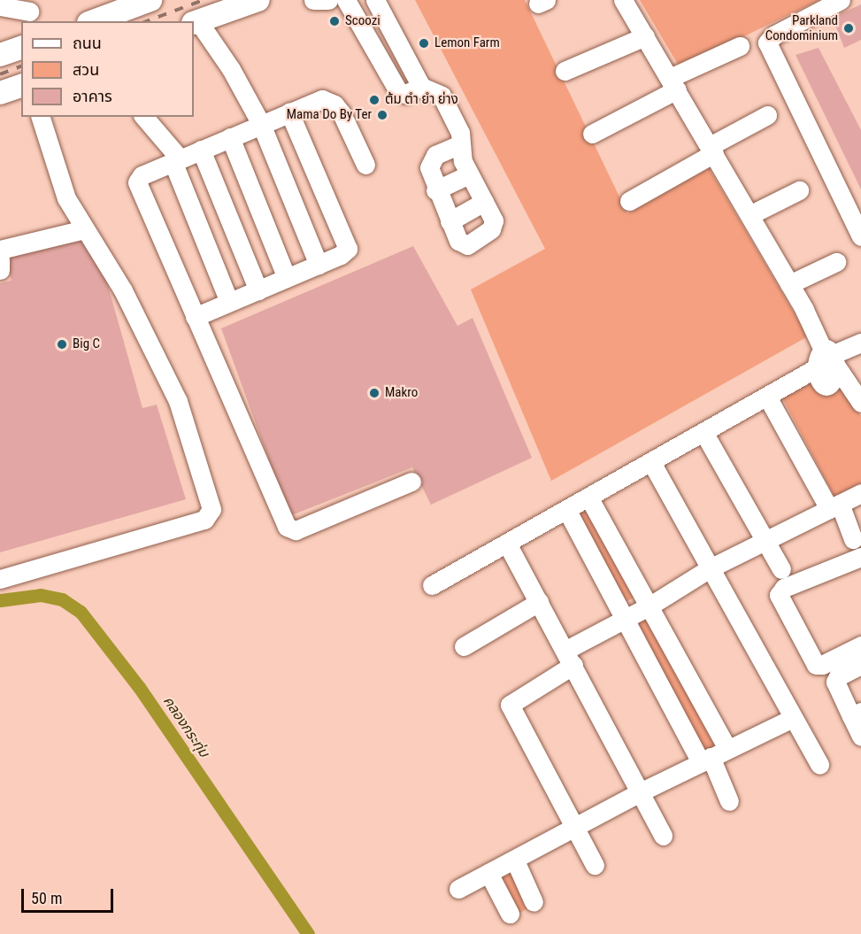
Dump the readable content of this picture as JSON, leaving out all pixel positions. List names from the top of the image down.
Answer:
{
  "water": ["คลองกระทุ่ม"],
  "places": [
    "Scoozi",
    "Parkland Condominium",
    "Lemon Farm",
    "ต้ม ตำ ยำ ย่าง",
    "Mama Do By Ter",
    "Big C",
    "Makro"
  ],
  "legend": ["ถนน", "สวน", "อาคาร"],
  "scale_bar": "50 m"
}
